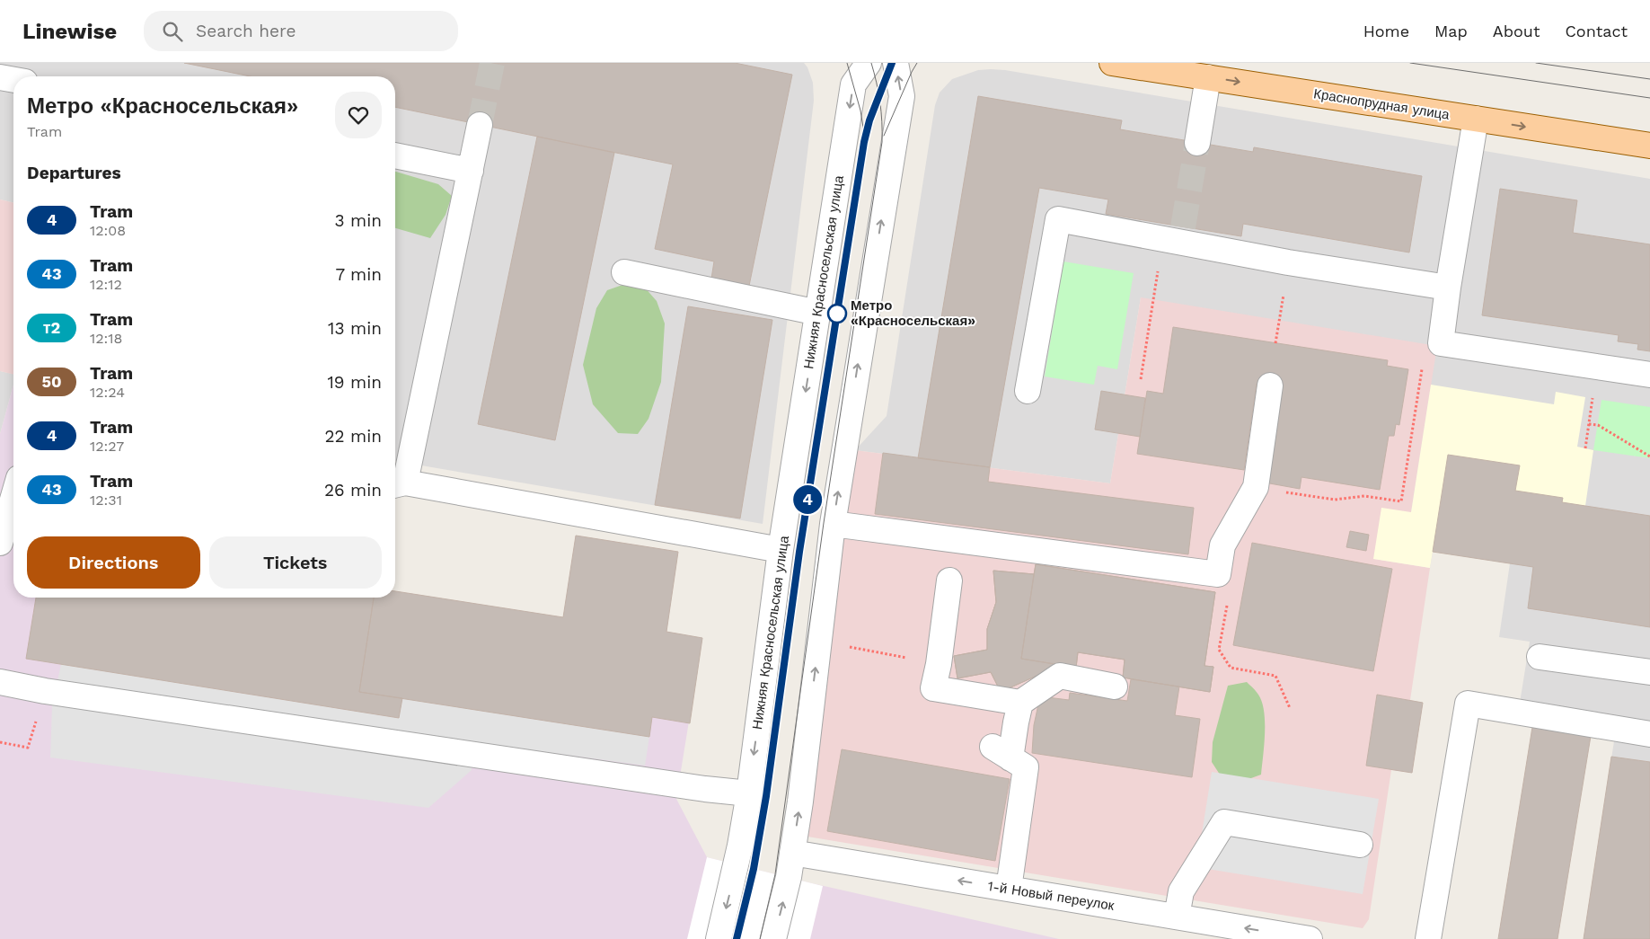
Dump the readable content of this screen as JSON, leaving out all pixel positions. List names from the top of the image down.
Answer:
{
  "streets": {
    "main road": ["Краснопрудная улица"],
    "street": ["Нижняя Красносельская улица", "1-й Новый переулок"]
  },
  "one_way": ["Краснопрудная улица", "1-й Новый переулок"],
  "places": ["Метро «Красносельская»"],
  "lines": ["tram line 4"],
  "page": {
    "header": "Linewise",
    "search": "Search here",
    "nav": [
      "Home",
      "Map",
      "About",
      "Contact"
    ],
    "on_map": "4",
    "heading": [
      ["Метро «Красносельская»", "Tram"],
      "Departures"
    ],
    "list": [
      {
        "mark": "4",
        "name": "Tram",
        "note": "12:08",
        "value": "3 min"
      },
      {
        "mark": "43",
        "name": "Tram",
        "note": "12:12",
        "value": "7 min"
      },
      {
        "mark": "т2",
        "name": "Tram",
        "note": "12:18",
        "value": "13 min"
      },
      {
        "mark": "50",
        "name": "Tram",
        "note": "12:24",
        "value": "19 min"
      },
      {
        "mark": "4",
        "name": "Tram",
        "note": "12:27",
        "value": "22 min"
      },
      {
        "mark": "43",
        "name": "Tram",
        "note": "12:31",
        "value": "26 min"
      }
    ],
    "buttons": ["Directions", "Tickets"]
  }
}
